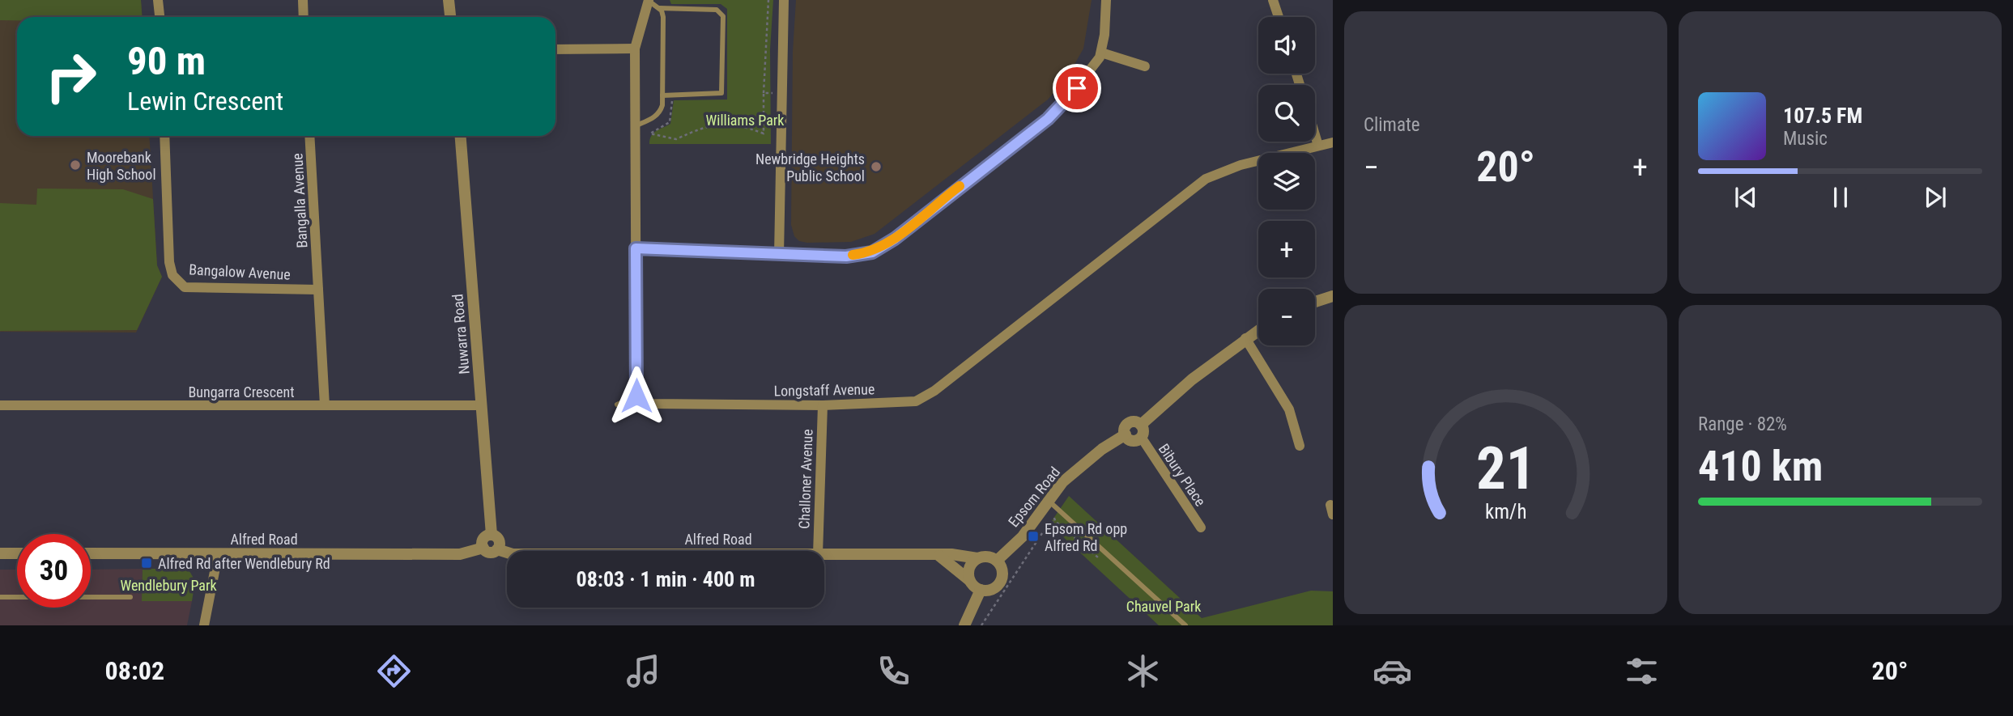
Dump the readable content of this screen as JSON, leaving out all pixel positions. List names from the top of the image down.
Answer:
{
  "streets": {
    "street": [
      "Bangalla Avenue",
      "Bangalow Avenue",
      "Nuwarra Road",
      "Longstaff Avenue",
      "Bungarra Crescent",
      "Bibury Place",
      "Challoner Avenue",
      "Epsom Road",
      "Alfred Road"
    ]
  },
  "crossings": [
    ["Bangalla Avenue", "Bangalow Avenue"],
    ["Bangalla Avenue", "Bungarra Crescent"],
    ["Nuwarra Road", "Bungarra Crescent"],
    ["Nuwarra Road", "Alfred Road"],
    ["Longstaff Avenue", "Challoner Avenue"],
    ["Bibury Place", "Epsom Road"],
    ["Epsom Road", "Alfred Road"]
  ],
  "parks": ["Williams Park", "Wendlebury Park", "Chauvel Park"],
  "places": {
    "other": ["Moorebank High School", "Newbridge Heights Public School"],
    "transit": ["Epsom Rd opp Alfred Rd", "Alfred Rd after Wendlebury Rd"]
  },
  "page": {
    "tile": [
      "Climate",
      ["Range · 82%", "410 km"]
    ],
    "map_buttons": ["+", "−"],
    "turn": ["90 m", "Lewin Crescent"],
    "song": ["107.5 FM", "Music"],
    "heat": ["−", "20°", "+"],
    "limit": "30",
    "trip": "08:03 · 1 min · 400 m",
    "tabs": ["08:02", "20°"],
    "gauge": ["21", "km/h"]
  }
}
